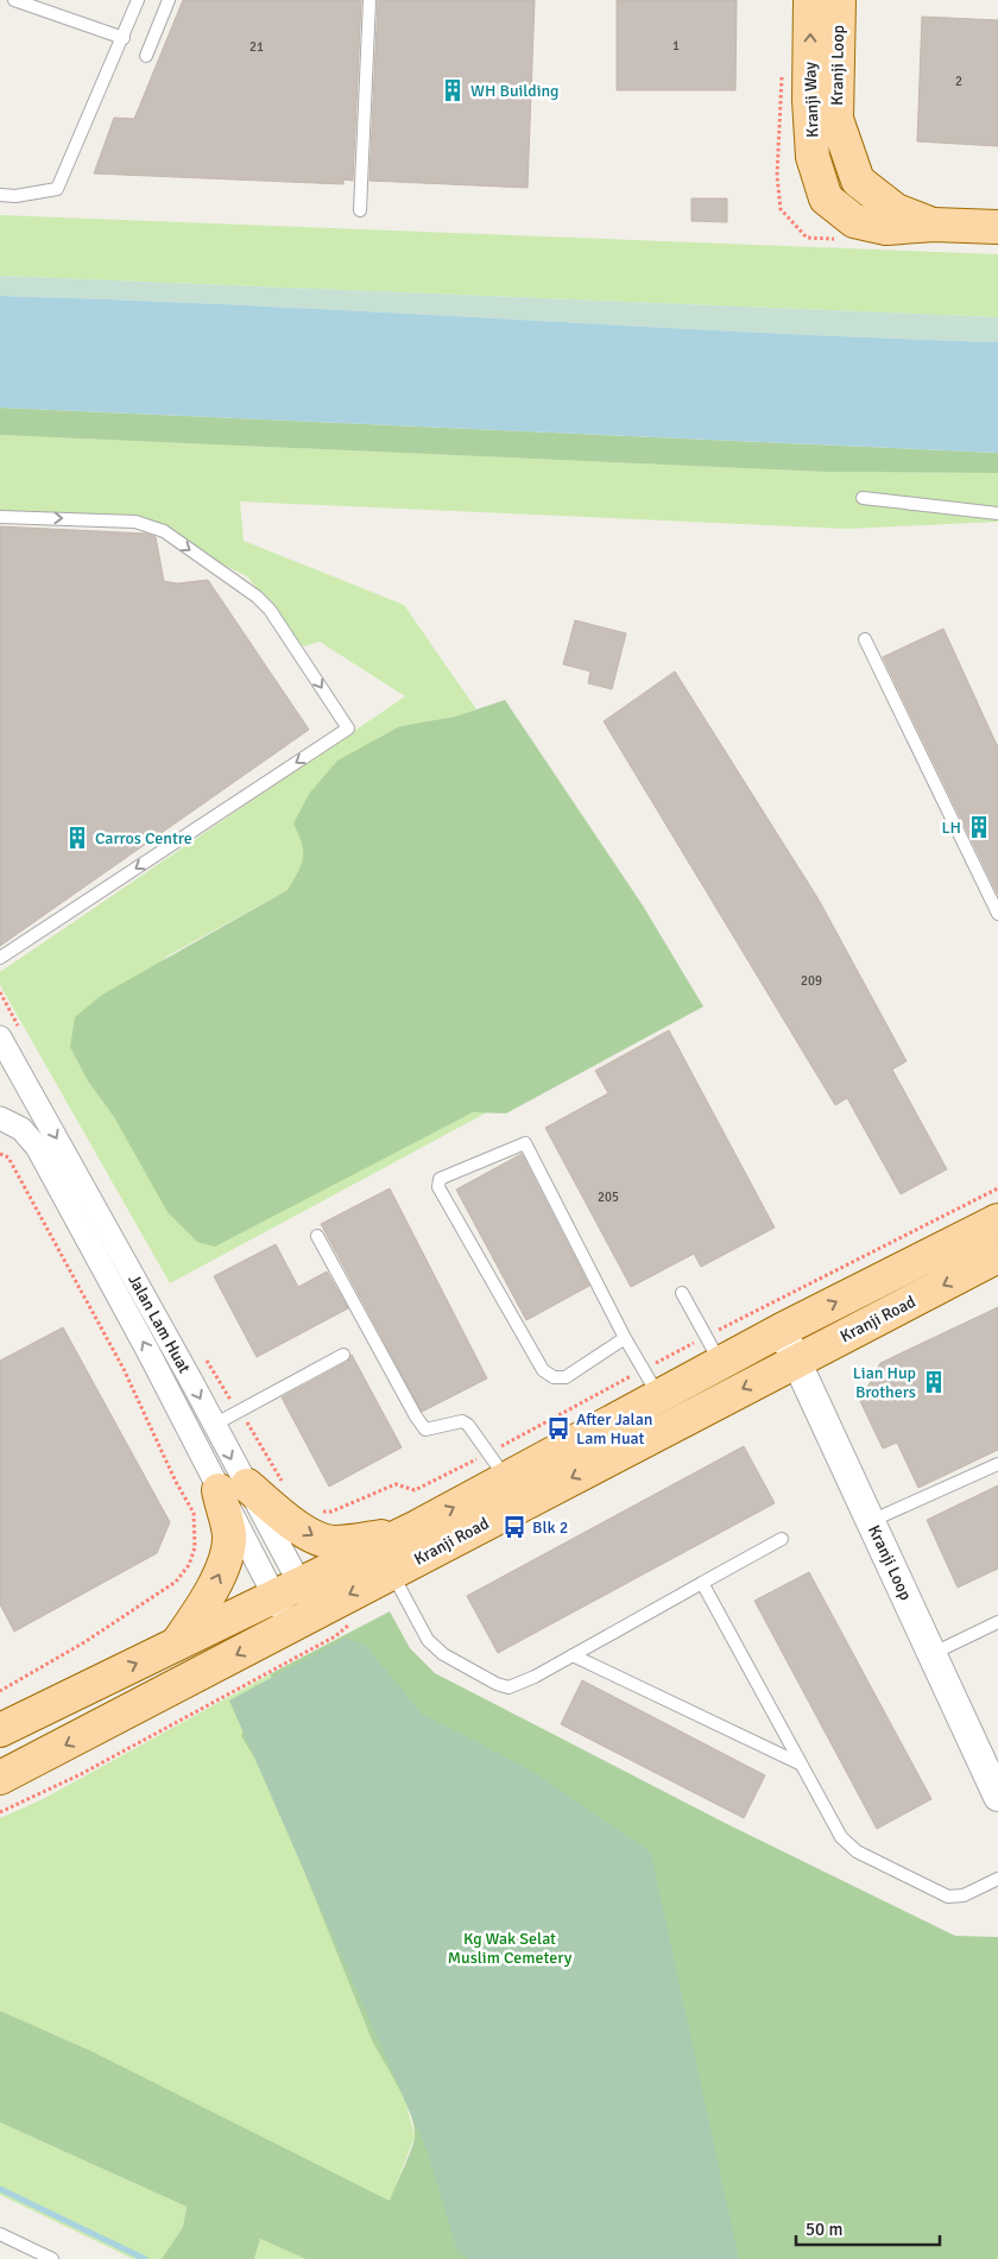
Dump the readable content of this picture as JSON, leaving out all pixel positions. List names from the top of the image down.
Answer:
{
  "streets": {
    "main road": ["Kranji Loop", "Kranji Way", "Kranji Road"],
    "street": ["Jalan Lam Huat"]
  },
  "crossings": [
    ["Kranji Loop", "Kranji Way"],
    ["Kranji Loop", "Kranji Road"],
    ["Kranji Road", "Jalan Lam Huat"]
  ],
  "one_way": ["Kranji Way"],
  "parks": ["Kg Wak Selat Muslim Cemetery"],
  "places": {
    "building": [
      "WH Building",
      "LH",
      "Carros Centre",
      "Lian Hup Brothers"
    ],
    "bus stop": ["After Jalan Lam Huat", "Blk 2"]
  },
  "house_numbers": [
    "1",
    "21",
    "2",
    "209",
    "205"
  ],
  "scale_bar": "50 m"
}
